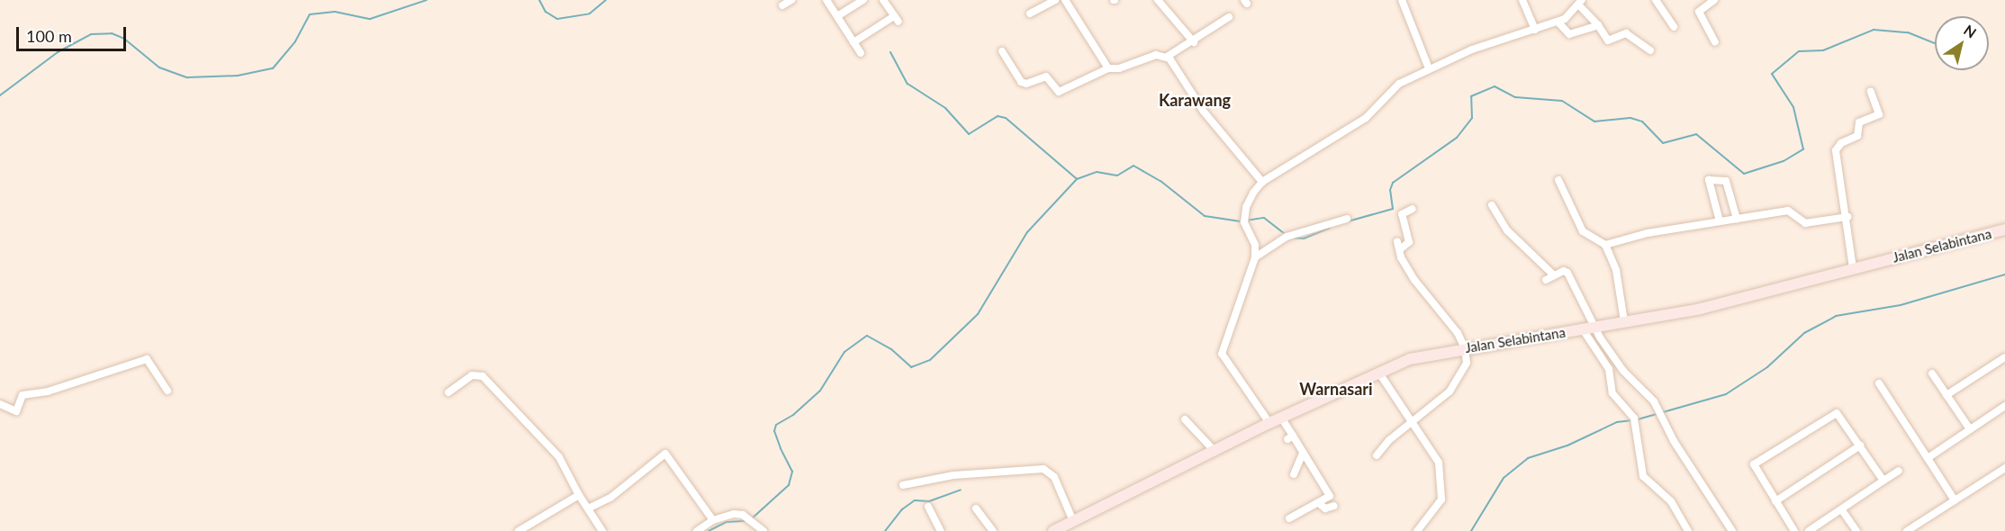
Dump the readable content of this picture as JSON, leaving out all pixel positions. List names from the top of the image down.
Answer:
{
  "streets": {
    "street": ["Jalan Selabintana"]
  },
  "districts": ["Karawang", "Warnasari"],
  "scale_bar": "100 m",
  "north": "top right"
}
